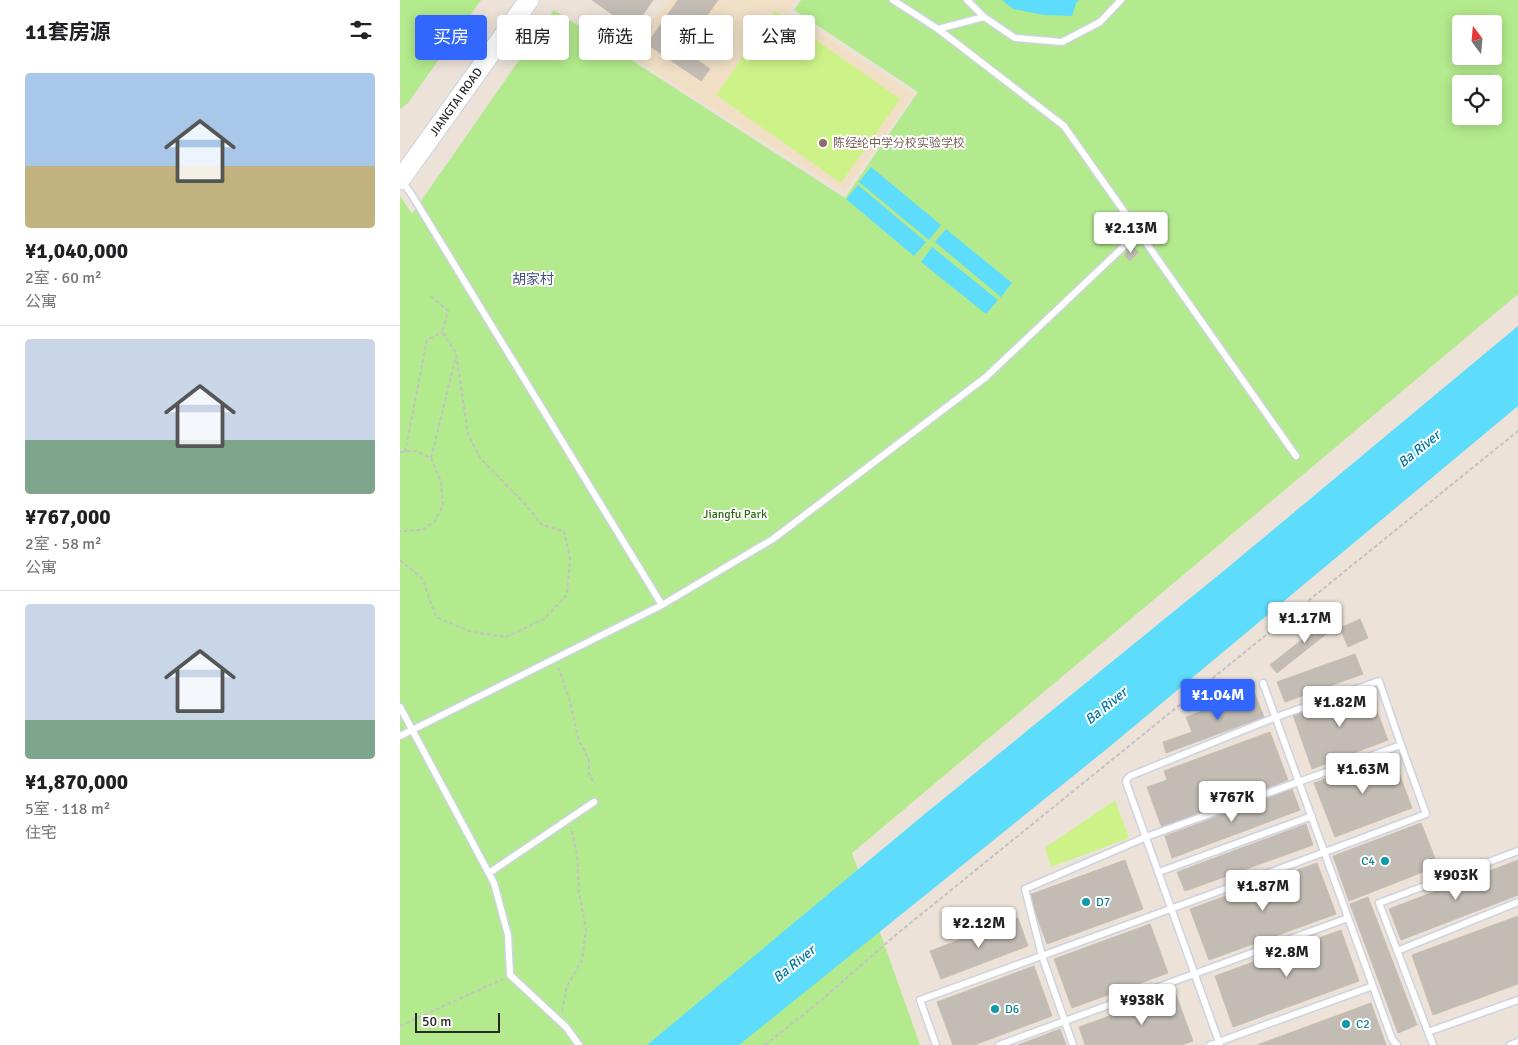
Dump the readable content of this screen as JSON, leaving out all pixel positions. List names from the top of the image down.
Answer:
{
  "streets": {
    "main road": ["JIANGTAI ROAD"]
  },
  "districts": ["胡家村"],
  "water": ["Ba River"],
  "parks": ["Jiangfu Park"],
  "places": [
    "陈经纶中学分校实验学校",
    "C4",
    "D7",
    "D6",
    "C2"
  ],
  "scale_bar": "50 m",
  "north": "top",
  "page": {
    "heading": "11套房源",
    "chip": [
      "买房",
      "租房",
      "筛选",
      "新上",
      "公寓"
    ],
    "list": [
      {
        "name": "¥1,040,000",
        "note": "2室 · 60 m² · 公寓"
      },
      {
        "name": "¥767,000",
        "note": "2室 · 58 m² · 公寓"
      },
      {
        "name": "¥1,870,000",
        "note": "5室 · 118 m² · 住宅"
      }
    ],
    "price": [
      "¥2.13M",
      "¥1.17M",
      "¥1.04M",
      "¥1.82M",
      "¥1.63M",
      "¥767K",
      "¥903K",
      "¥1.87M",
      "¥2.12M",
      "¥2.8M",
      "¥938K"
    ],
    "scale": "50 m"
  }
}
